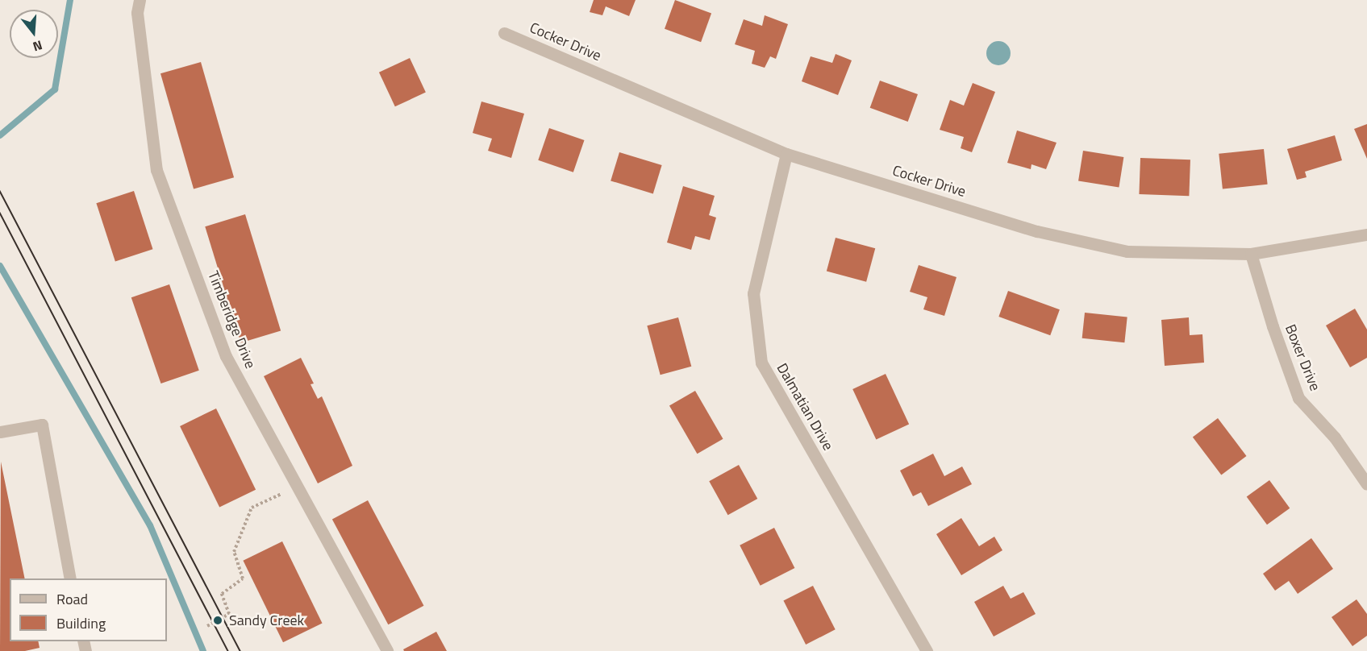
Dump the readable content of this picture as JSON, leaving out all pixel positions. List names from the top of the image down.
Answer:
{
  "streets": {
    "street": [
      "Cocker Drive",
      "Timberidge Drive",
      "Boxer Drive",
      "Dalmatian Drive"
    ]
  },
  "crossings": [
    ["Cocker Drive", "Boxer Drive"],
    ["Cocker Drive", "Dalmatian Drive"]
  ],
  "places": ["Sandy Creek"],
  "legend": ["Road", "Building"],
  "north": "bottom"
}
